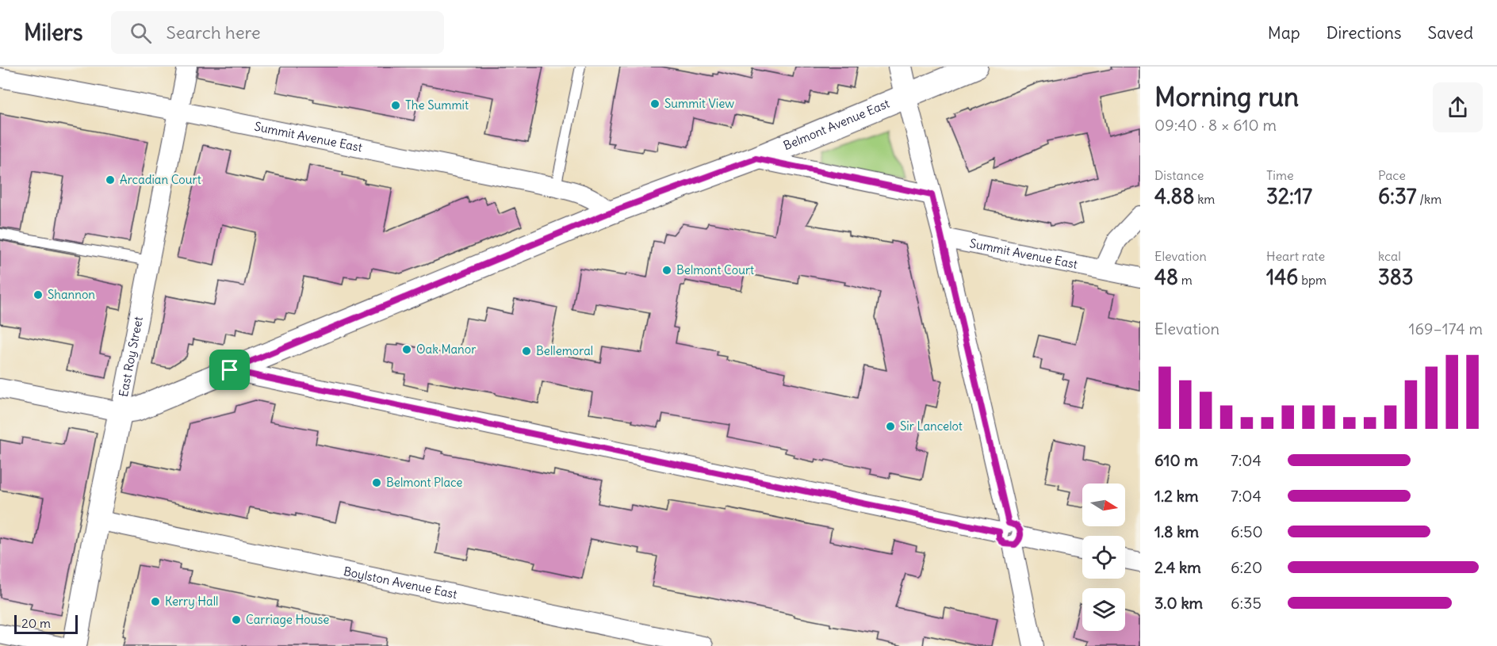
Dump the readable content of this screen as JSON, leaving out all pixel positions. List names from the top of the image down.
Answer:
{
  "streets": {
    "street": [
      "Belmont Avenue East",
      "Summit Avenue East",
      "East Roy Street",
      "Boylston Avenue East"
    ]
  },
  "crossings": [
    ["Belmont Avenue East", "Summit Avenue East"],
    ["Belmont Avenue East", "East Roy Street"],
    ["Summit Avenue East", "East Roy Street"],
    ["East Roy Street", "Boylston Avenue East"]
  ],
  "places": [
    "Summit View",
    "The Summit",
    "Arcadian Court",
    "Belmont Court",
    "Shannon",
    "Oak Manor",
    "Bellemoral",
    "Sir Lancelot",
    "Belmont Place",
    "Kerry Hall",
    "Carriage House"
  ],
  "scale_bar": "20 m",
  "north": "right",
  "page": {
    "header": "Milers",
    "search": "Search here",
    "nav": ["Map", "Directions", "Saved"],
    "heading": ["Morning run", "09:40 · 8 × 610 m"],
    "stats": [
      ["Distance", "4.88 km"],
      ["Time", "32:17"],
      ["Pace", "6:37 /km"],
      ["Elevation", "48 m"],
      ["Heart rate", "146 bpm"],
      ["kcal", "383"]
    ],
    "chart": ["Elevation", "169–174 m"],
    "list": [
      {
        "name": "610 m",
        "note": "7:04"
      },
      {
        "name": "1.2 km",
        "note": "7:04"
      },
      {
        "name": "1.8 km",
        "note": "6:50"
      },
      {
        "name": "2.4 km",
        "note": "6:20"
      },
      {
        "name": "3.0 km",
        "note": "6:35"
      }
    ],
    "scale": "20 m"
  }
}
